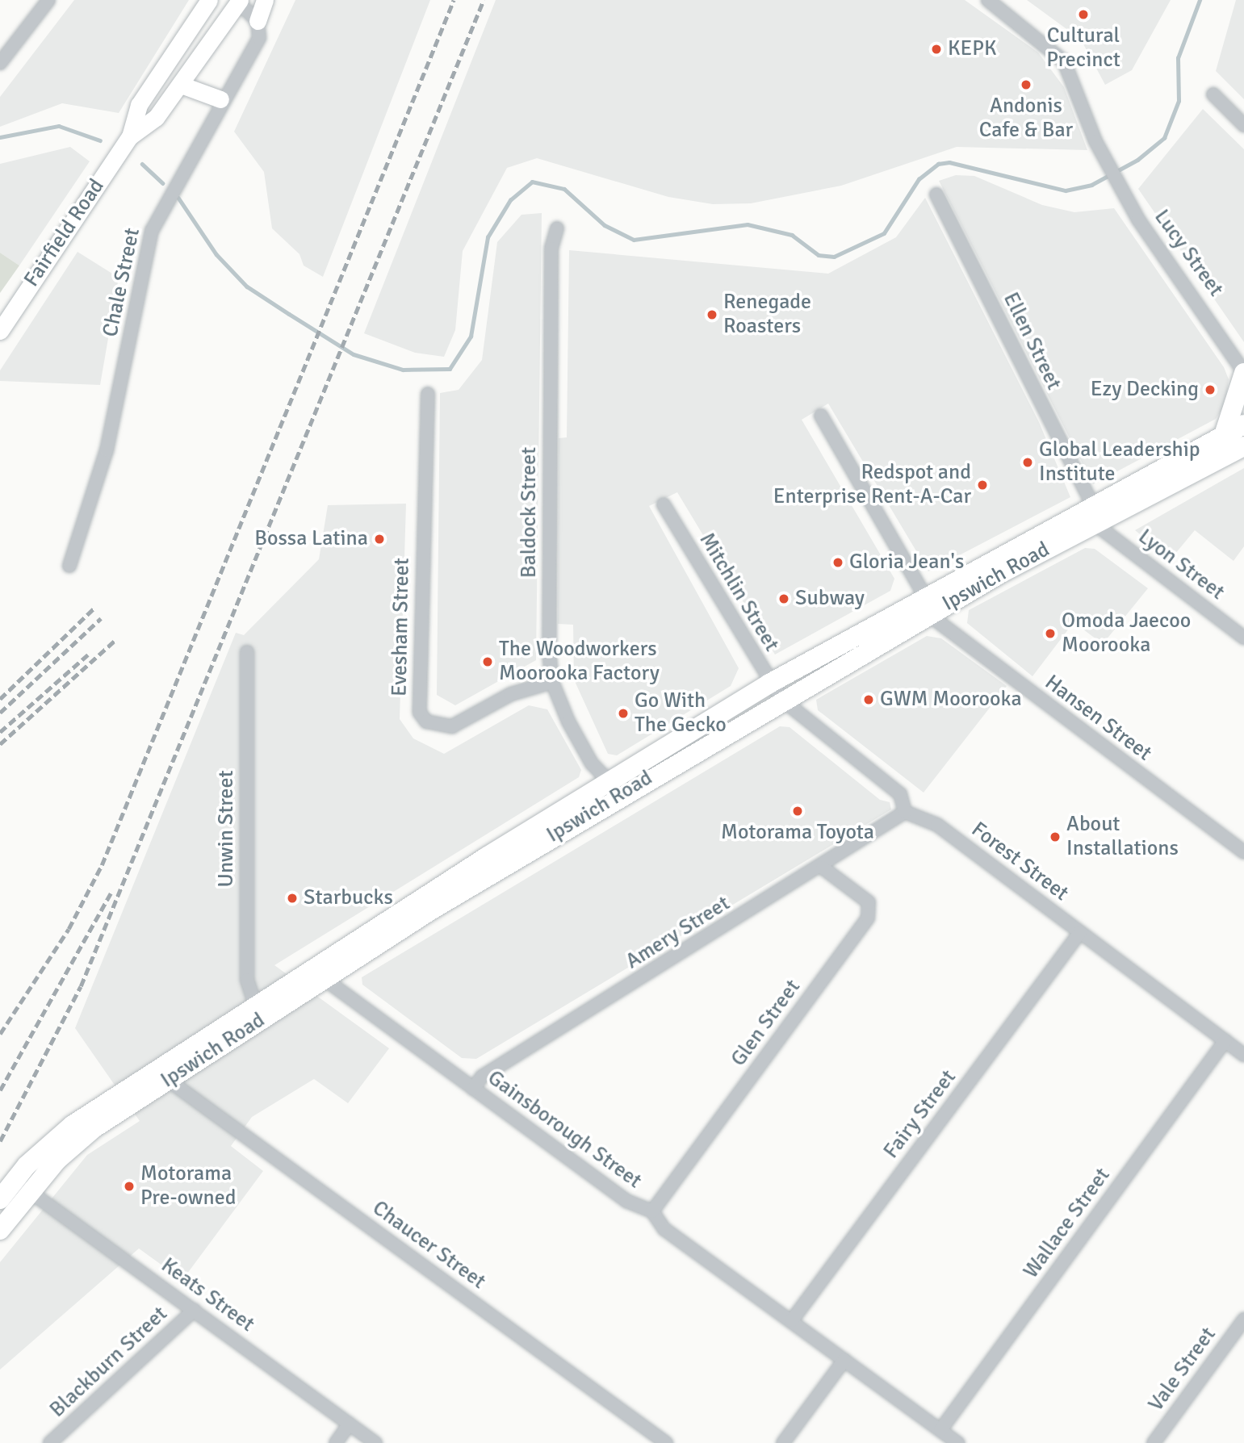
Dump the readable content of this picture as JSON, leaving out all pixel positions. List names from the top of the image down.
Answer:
{
  "streets": {
    "highway": ["Ipswich Road"],
    "main road": ["Fairfield Road"],
    "street": [
      "Lucy Street",
      "Chale Street",
      "Ellen Street",
      "Baldock Street",
      "Lyon Street",
      "Mitchlin Street",
      "Evesham Street",
      "Hansen Street",
      "Unwin Street",
      "Forest Street",
      "Amery Street",
      "Glen Street",
      "Fairy Street",
      "Gainsborough Street",
      "Wallace Street",
      "Chaucer Street",
      "Keats Street",
      "Blackburn Street",
      "Vale Street"
    ]
  },
  "crossings": [
    ["Ellen Street", "Lyon Street"],
    ["Ellen Street", "Ipswich Road"],
    ["Baldock Street", "Ipswich Road"],
    ["Baldock Street", "Evesham Street"],
    ["Lyon Street", "Ipswich Road"],
    ["Ipswich Road", "Mitchlin Street"],
    ["Ipswich Road", "Hansen Street"],
    ["Ipswich Road", "Unwin Street"],
    ["Ipswich Road", "Gainsborough Street"],
    ["Ipswich Road", "Chaucer Street"],
    ["Ipswich Road", "Keats Street"],
    ["Forest Street", "Amery Street"],
    ["Forest Street", "Fairy Street"],
    ["Forest Street", "Wallace Street"],
    ["Amery Street", "Glen Street"],
    ["Amery Street", "Gainsborough Street"],
    ["Glen Street", "Gainsborough Street"],
    ["Fairy Street", "Gainsborough Street"],
    ["Gainsborough Street", "Wallace Street"],
    ["Keats Street", "Blackburn Street"]
  ],
  "places": [
    "Cultural Precinct",
    "KEPK",
    "Andonis Cafe & Bar",
    "Renegade Roasters",
    "Ezy Decking",
    "Global Leadership Institute",
    "Redspot and Enterprise Rent-A-Car",
    "Bossa Latina",
    "Gloria Jean's",
    "Subway",
    "Omoda Jaecoo Moorooka",
    "The Woodworkers Moorooka Factory",
    "GWM Moorooka",
    "Go With The Gecko",
    "Motorama Toyota",
    "About Installations",
    "Starbucks",
    "Motorama Pre-owned"
  ]
}
